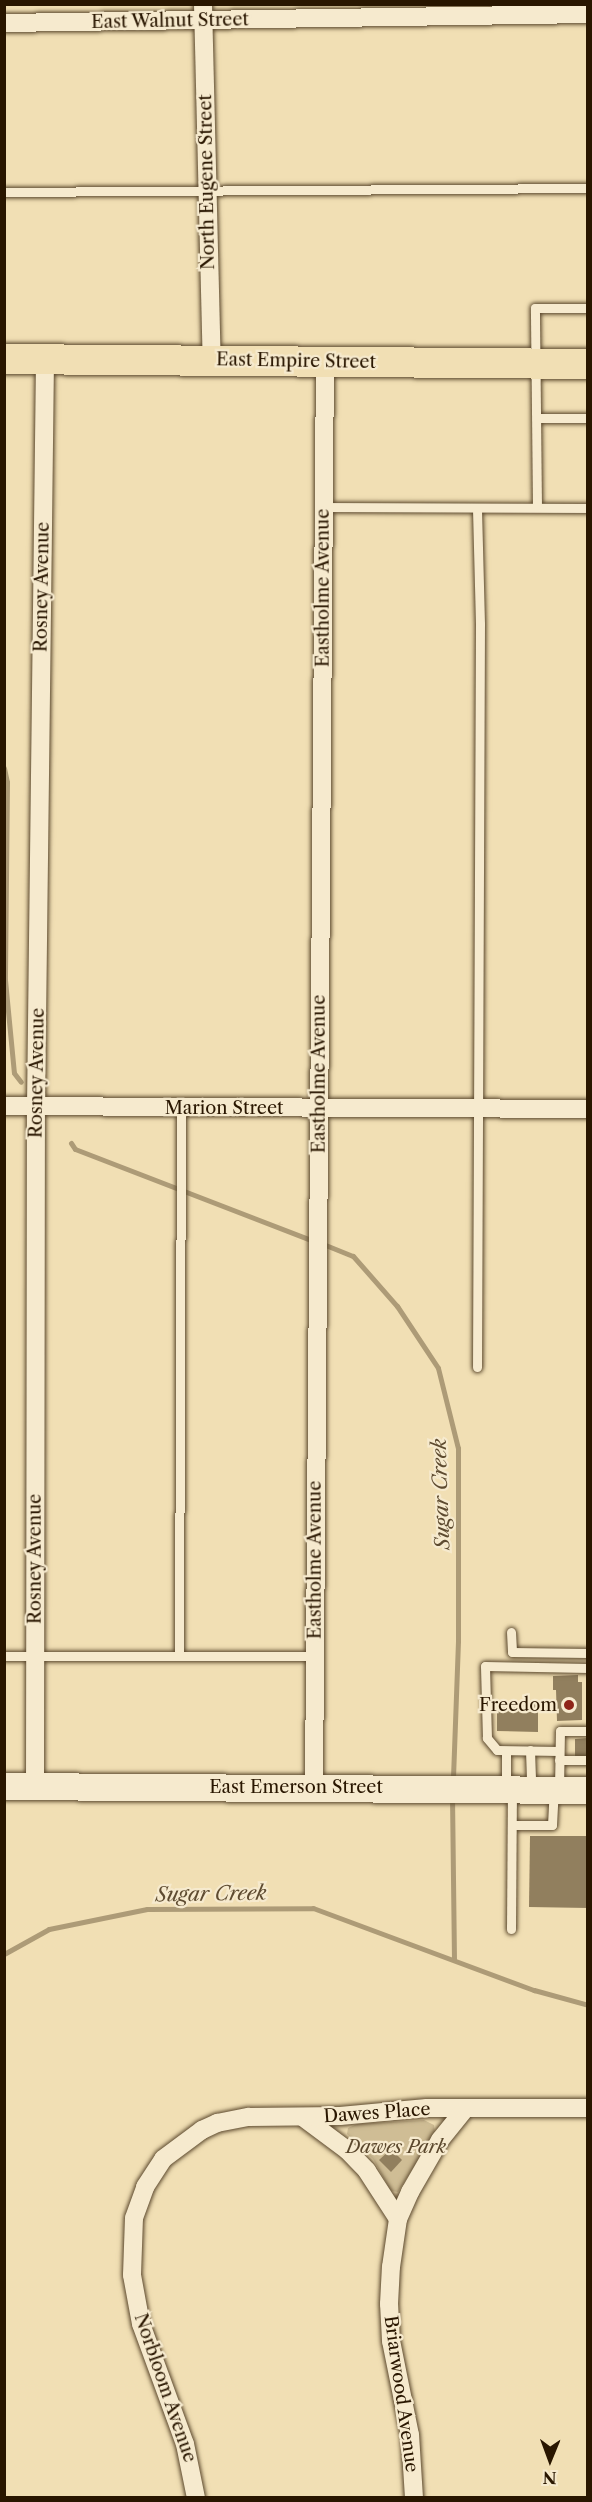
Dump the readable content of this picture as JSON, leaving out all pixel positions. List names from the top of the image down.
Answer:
{
  "streets": {
    "main road": ["East Empire Street", "East Emerson Street"],
    "street": [
      "East Walnut Street",
      "North Eugene Street",
      "Rosney Avenue",
      "Eastholme Avenue",
      "Marion Street",
      "Dawes Place",
      "Norbloom Avenue",
      "Briarwood Avenue"
    ]
  },
  "crossings": [
    ["East Walnut Street", "North Eugene Street"],
    ["North Eugene Street", "East Empire Street"],
    ["East Empire Street", "Rosney Avenue"],
    ["East Empire Street", "Eastholme Avenue"],
    ["Rosney Avenue", "Marion Street"],
    ["Rosney Avenue", "East Emerson Street"],
    ["Eastholme Avenue", "Marion Street"],
    ["Eastholme Avenue", "East Emerson Street"],
    ["Dawes Place", "Norbloom Avenue"],
    ["Dawes Place", "Briarwood Avenue"]
  ],
  "water": ["Sugar Creek"],
  "parks": ["Dawes Park"],
  "places": ["Freedom"],
  "north": "bottom"
}
